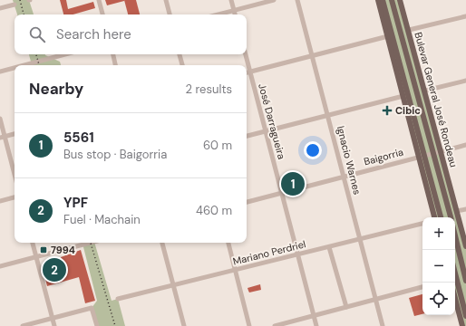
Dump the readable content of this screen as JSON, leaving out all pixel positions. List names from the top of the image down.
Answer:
{
  "streets": {
    "main road": ["Bulevar General José Rondeau"],
    "street": [
      "José Darragueira",
      "Baigorria",
      "Ignacio Warnes",
      "Mariano Perdriel"
    ]
  },
  "crossings": [
    ["Bulevar General José Rondeau", "Baigorria"],
    ["José Darragueira", "Baigorria"],
    ["José Darragueira", "Mariano Perdriel"],
    ["Baigorria", "Ignacio Warnes"],
    ["Ignacio Warnes", "Mariano Perdriel"]
  ],
  "places": {
    "health": ["Cibic"],
    "transit": ["7994"]
  },
  "page": {
    "search": "Search here",
    "heading": ["Nearby", "2 results"],
    "list": [
      {
        "mark": "1",
        "name": "5561",
        "note": "Bus stop · Baigorria",
        "value": "60 m"
      },
      {
        "mark": "2",
        "name": "YPF",
        "note": "Fuel · Machain",
        "value": "460 m"
      }
    ],
    "pins": ["1", "2"],
    "map_buttons": ["+", "−"]
  }
}
